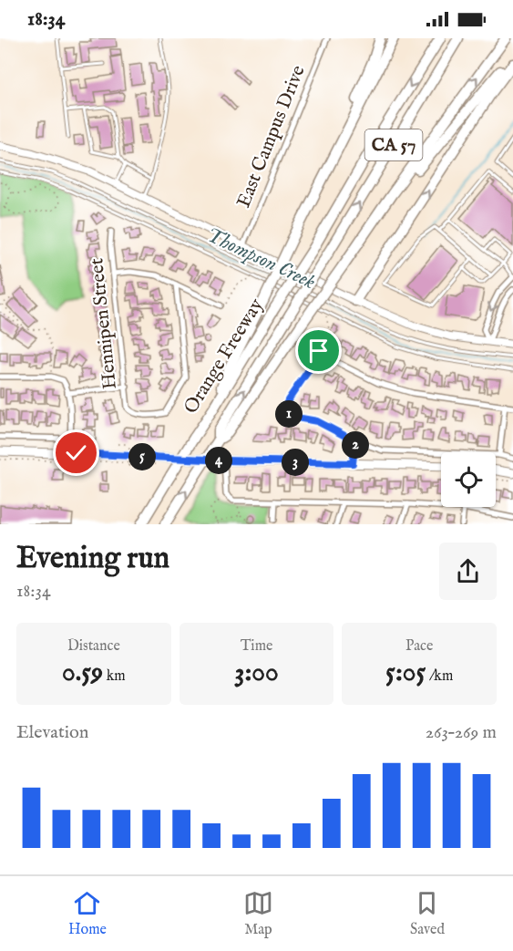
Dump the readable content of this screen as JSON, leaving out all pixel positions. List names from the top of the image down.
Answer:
{
  "streets": {
    "highway": ["CA 57", "Orange Freeway"],
    "street": ["East Campus Drive", "Hennipen Street"]
  },
  "water": ["Thompson Creek"],
  "page": {
    "status": "18:34",
    "pins": [
      "1",
      "2",
      "5",
      "4",
      "3"
    ],
    "heading": ["Evening run", "18:34"],
    "stats": [
      ["Distance", "0.59 km"],
      ["Time", "3:00"],
      ["Pace", "5:05 /km"]
    ],
    "chart": ["Elevation", "263–269 m"],
    "tabs": ["Home", "Map", "Saved"]
  }
}
